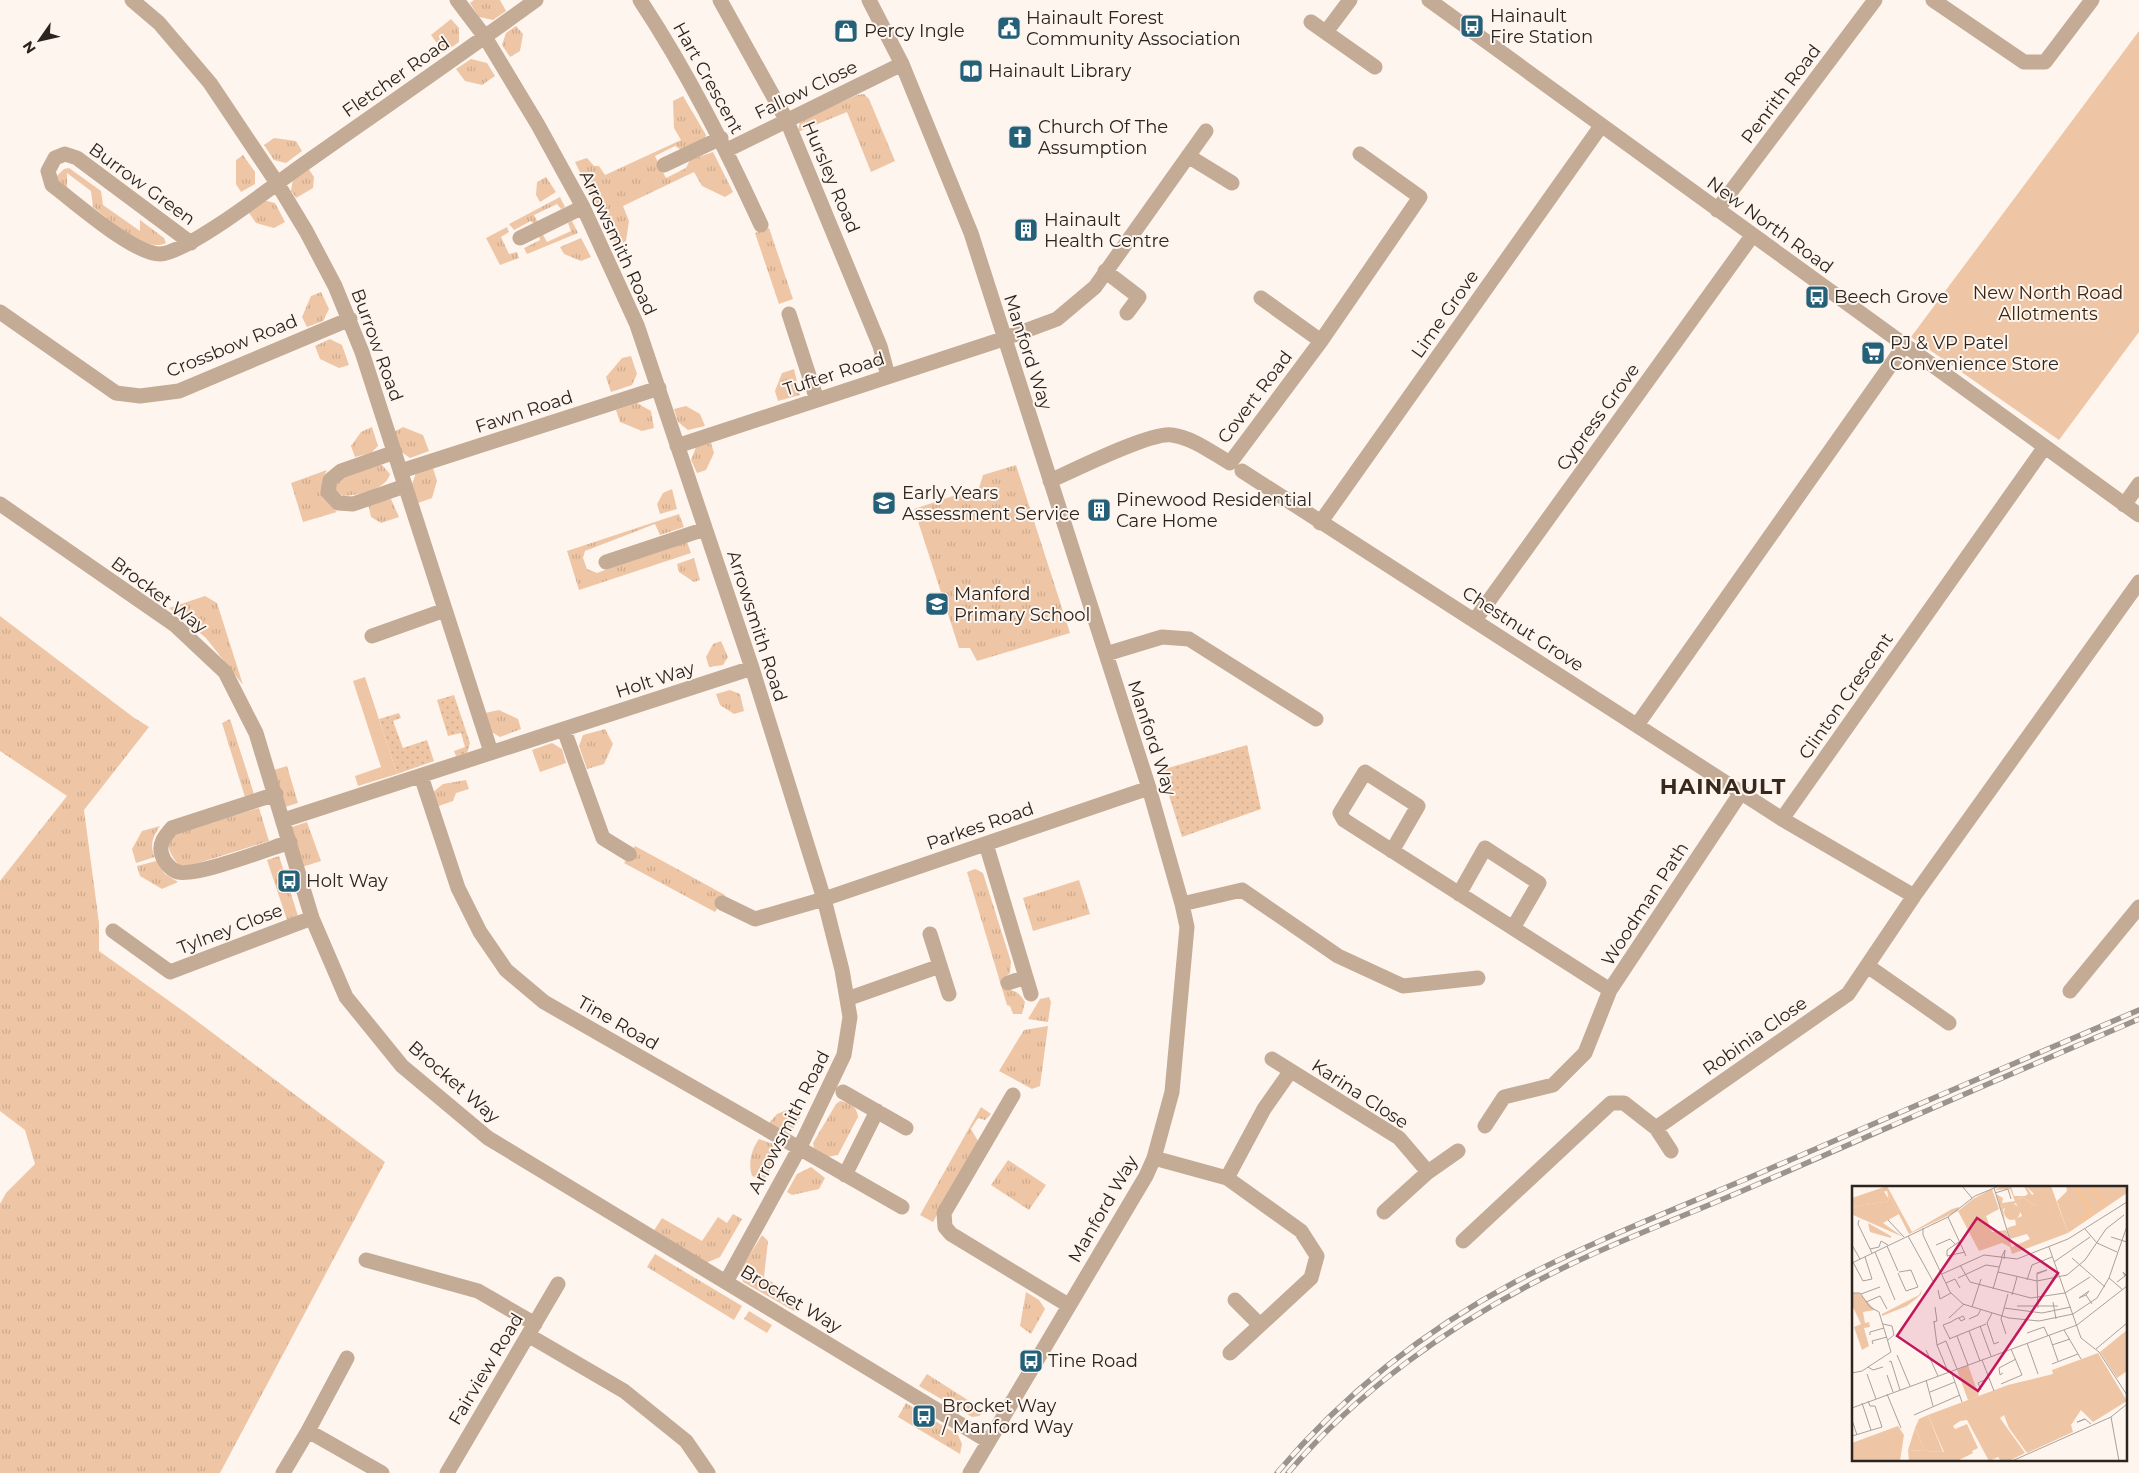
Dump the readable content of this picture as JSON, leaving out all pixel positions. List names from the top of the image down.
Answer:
{
  "streets": {
    "street": [
      "Fletcher Road",
      "Hart Crescent",
      "Fallow Close",
      "Penrith Road",
      "Hursley Road",
      "Burrow Green",
      "New North Road",
      "Arrowsmith Road",
      "Lime Grove",
      "Burrow Road",
      "Crossbow Road",
      "Manford Way",
      "Tufter Road",
      "Covert Road",
      "Fawn Road",
      "Cypress Grove",
      "Brocket Way",
      "Chestnut Grove",
      "Holt Way",
      "Clinton Crescent",
      "Parkes Road",
      "Woodman Path",
      "Tylney Close",
      "Tine Road",
      "Robinia Close",
      "Karina Close",
      "Fairview Road"
    ]
  },
  "crossings": [
    ["Fletcher Road", "Burrow Green"],
    ["Fletcher Road", "Arrowsmith Road"],
    ["Fletcher Road", "Burrow Road"],
    ["Hart Crescent", "Fallow Close"],
    ["Fallow Close", "Hursley Road"],
    ["Fallow Close", "Manford Way"],
    ["Penrith Road", "New North Road"],
    ["Hursley Road", "Tufter Road"],
    ["Burrow Green", "Burrow Road"],
    ["New North Road", "Lime Grove"],
    ["New North Road", "Cypress Grove"],
    ["New North Road", "Clinton Crescent"],
    ["Arrowsmith Road", "Tufter Road"],
    ["Arrowsmith Road", "Fawn Road"],
    ["Arrowsmith Road", "Brocket Way"],
    ["Arrowsmith Road", "Holt Way"],
    ["Arrowsmith Road", "Parkes Road"],
    ["Arrowsmith Road", "Tine Road"],
    ["Lime Grove", "Chestnut Grove"],
    ["Burrow Road", "Crossbow Road"],
    ["Burrow Road", "Fawn Road"],
    ["Burrow Road", "Holt Way"],
    ["Manford Way", "Tufter Road"],
    ["Manford Way", "Covert Road"],
    ["Manford Way", "Brocket Way"],
    ["Manford Way", "Parkes Road"],
    ["Cypress Grove", "Chestnut Grove"],
    ["Brocket Way", "Holt Way"],
    ["Brocket Way", "Tylney Close"],
    ["Chestnut Grove", "Clinton Crescent"],
    ["Chestnut Grove", "Woodman Path"],
    ["Holt Way", "Tine Road"]
  ],
  "districts": ["HAINAULT"],
  "parks": ["New North Road Allotments"],
  "places": {
    "bus stop": [
      "Hainault Fire Station",
      "Beech Grove",
      "Holt Way",
      "Tine Road",
      "Brocket Way / Manford Way"
    ],
    "public building": ["Hainault Forest Community Association"],
    "shop": ["Percy Ingle"],
    "library": ["Hainault Library"],
    "church": ["Church Of The Assumption"],
    "building": ["Hainault Health Centre", "Pinewood Residential Care Home"],
    "supermarket": ["PJ & VP Patel Convenience Store"],
    "school or university": ["Early Years Assessment Service", "Manford Primary School"]
  },
  "north": "bottom left"
}
